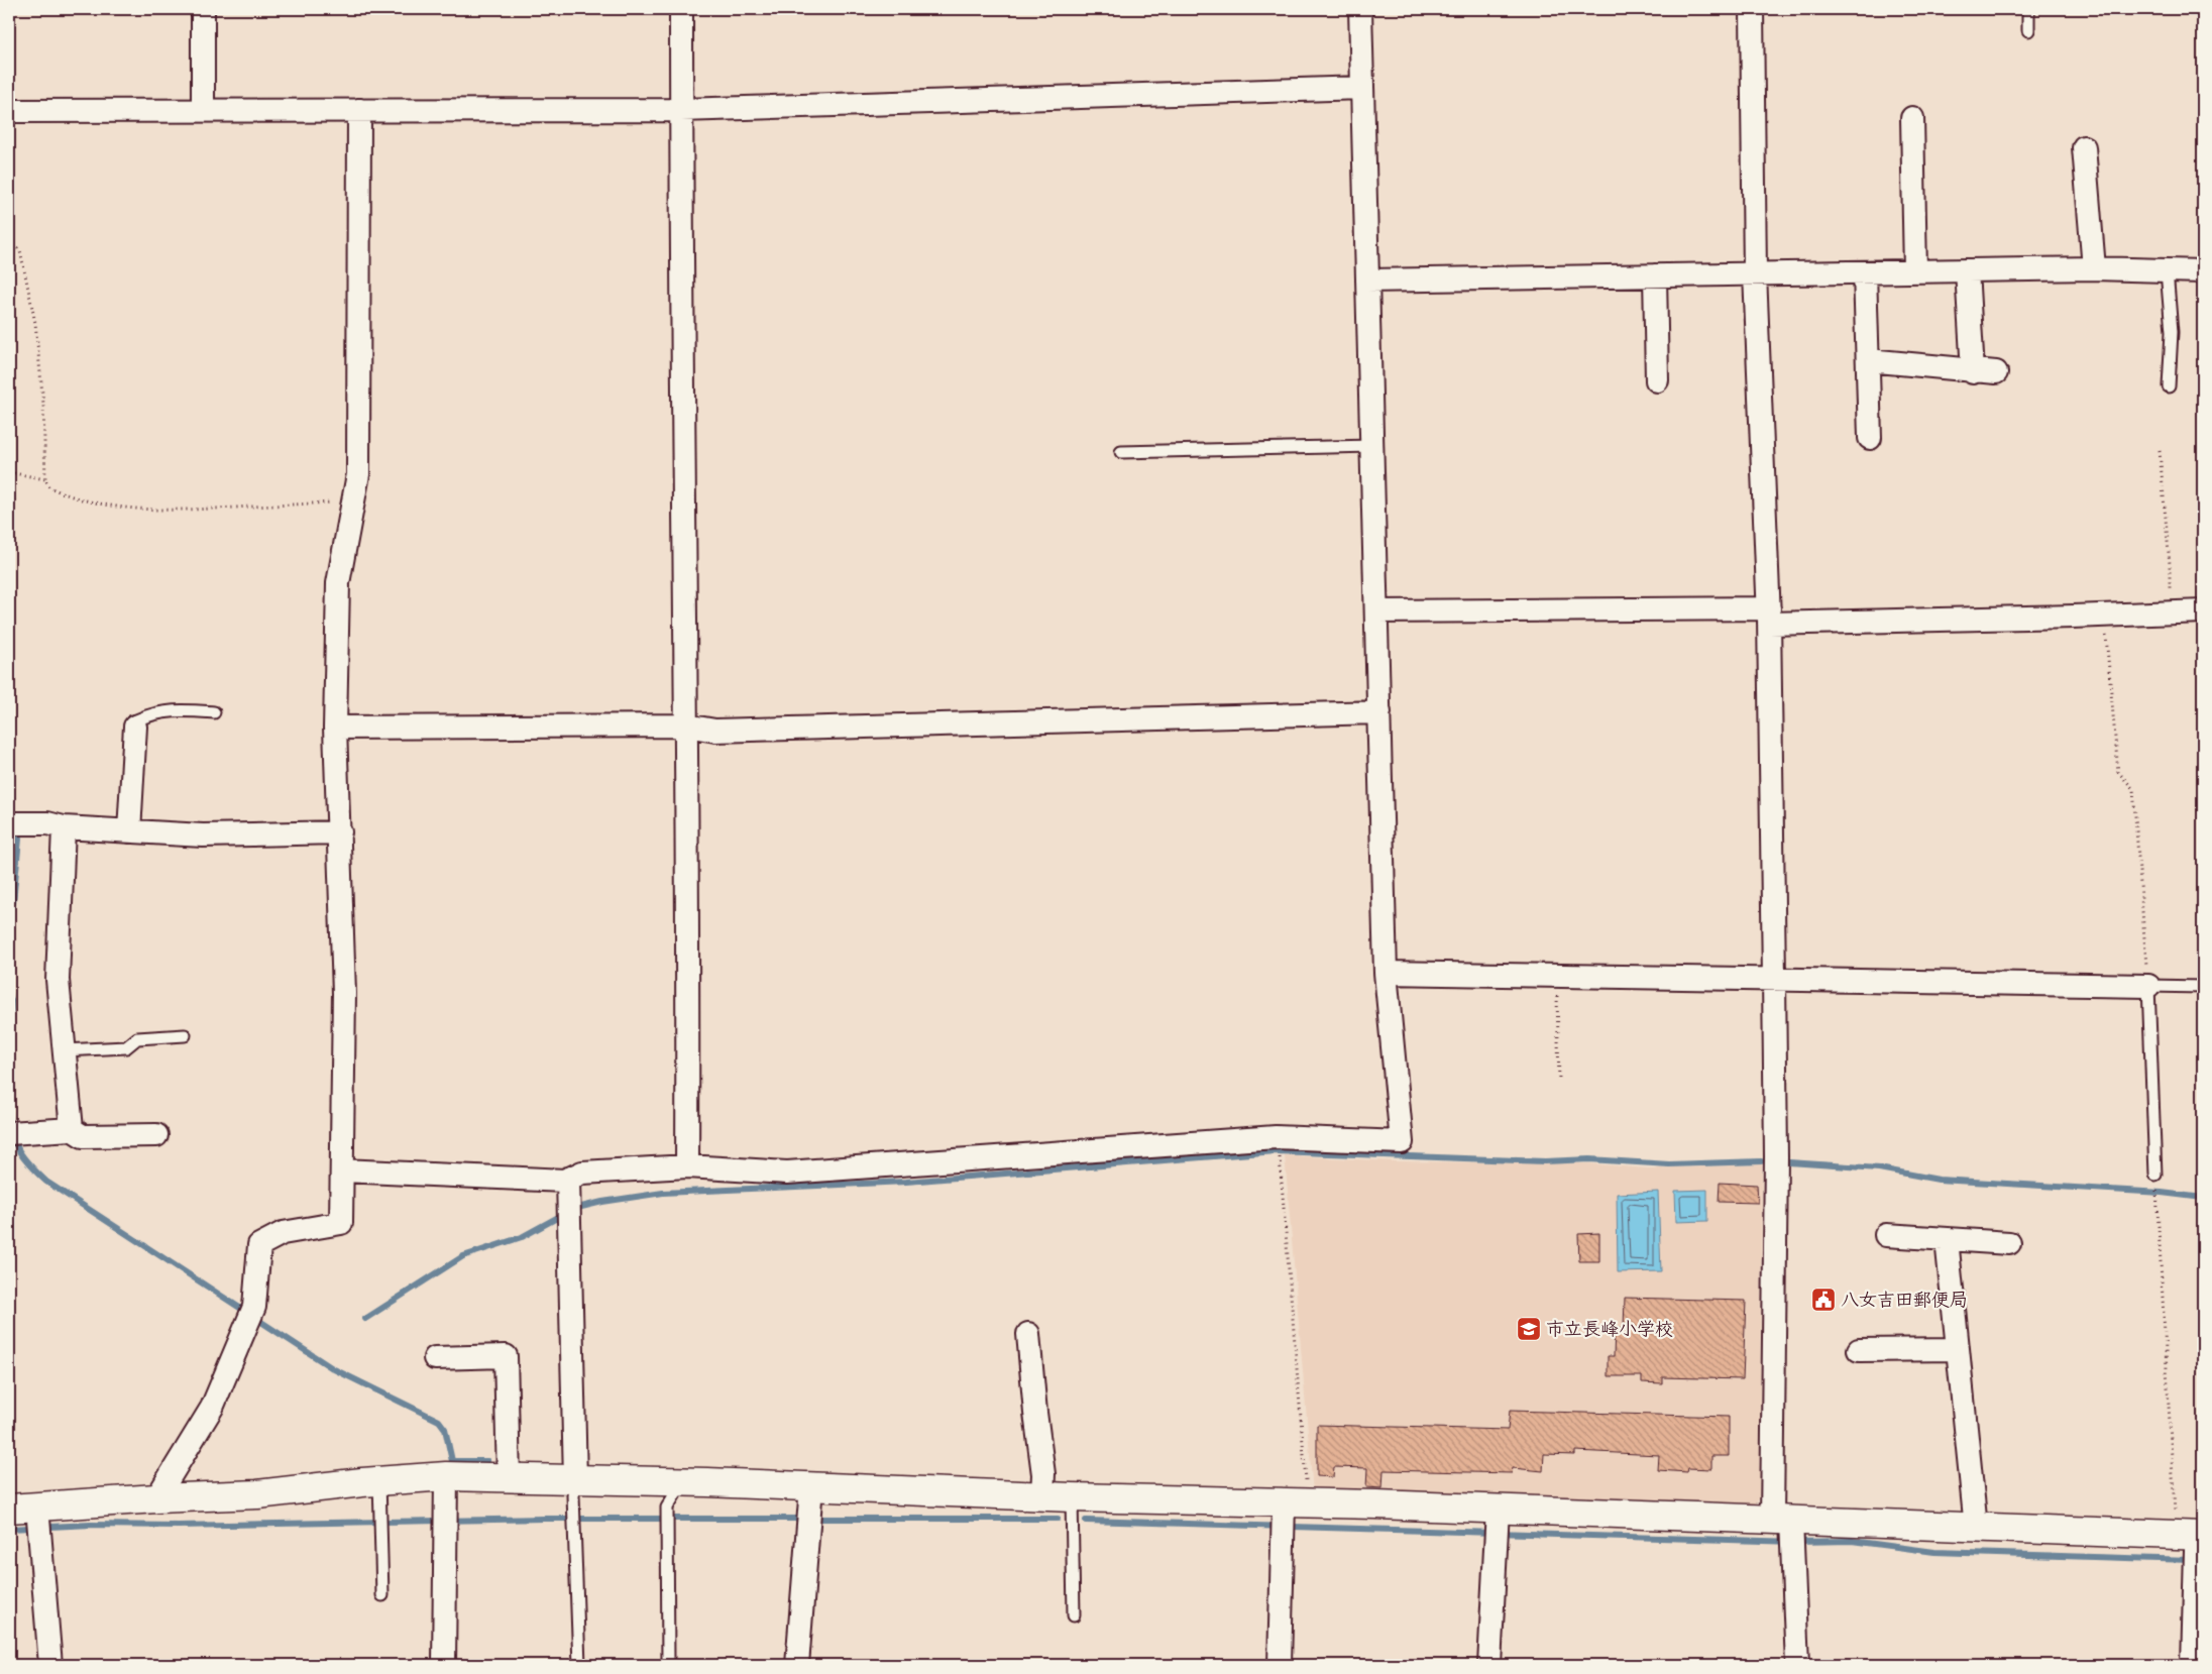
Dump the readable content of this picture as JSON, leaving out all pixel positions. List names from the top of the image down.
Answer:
{
  "places": {
    "public building": ["八女吉田郵便局"],
    "school or university": ["市立長峰小学校"]
  }
}
